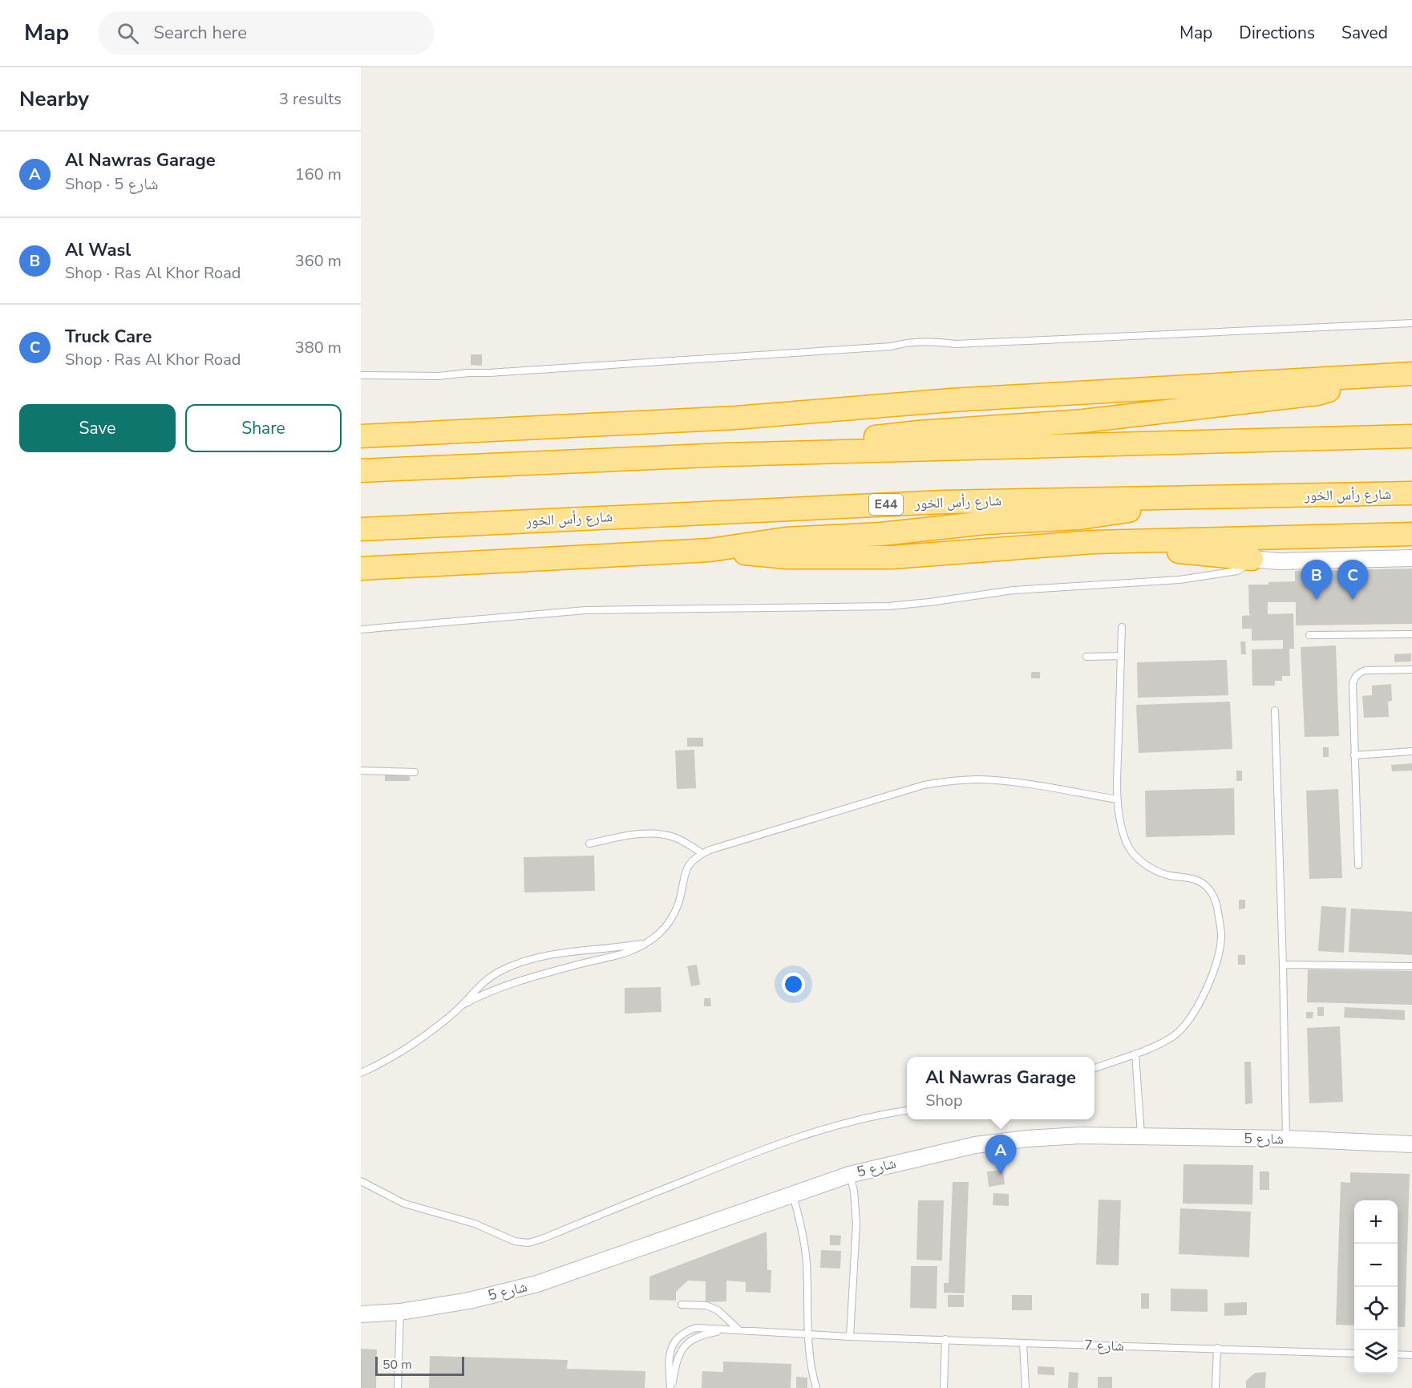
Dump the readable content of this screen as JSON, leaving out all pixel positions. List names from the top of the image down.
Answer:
{
  "streets": {
    "highway": ["شارع رأس الخور", "E44"],
    "street": ["شارع 5"],
    "lane": ["شارع 7"]
  },
  "scale_bar": "50 m",
  "page": {
    "header": "Map",
    "search": "Search here",
    "nav": ["Map", "Directions", "Saved"],
    "heading": ["Nearby", "3 results"],
    "list": [
      {
        "mark": "A",
        "name": "Al Nawras Garage",
        "note": "Shop · شارع 5",
        "value": "160 m"
      },
      {
        "mark": "B",
        "name": "Al Wasl",
        "note": "Shop · Ras Al Khor Road",
        "value": "360 m"
      },
      {
        "mark": "C",
        "name": "Truck Care",
        "note": "Shop · Ras Al Khor Road",
        "value": "380 m"
      }
    ],
    "buttons": ["Save", "Share"],
    "pins": ["B", "C", "A"],
    "popup": ["Al Nawras Garage", "Shop"],
    "map_buttons": ["+", "−"],
    "scale": "50 m"
  }
}
